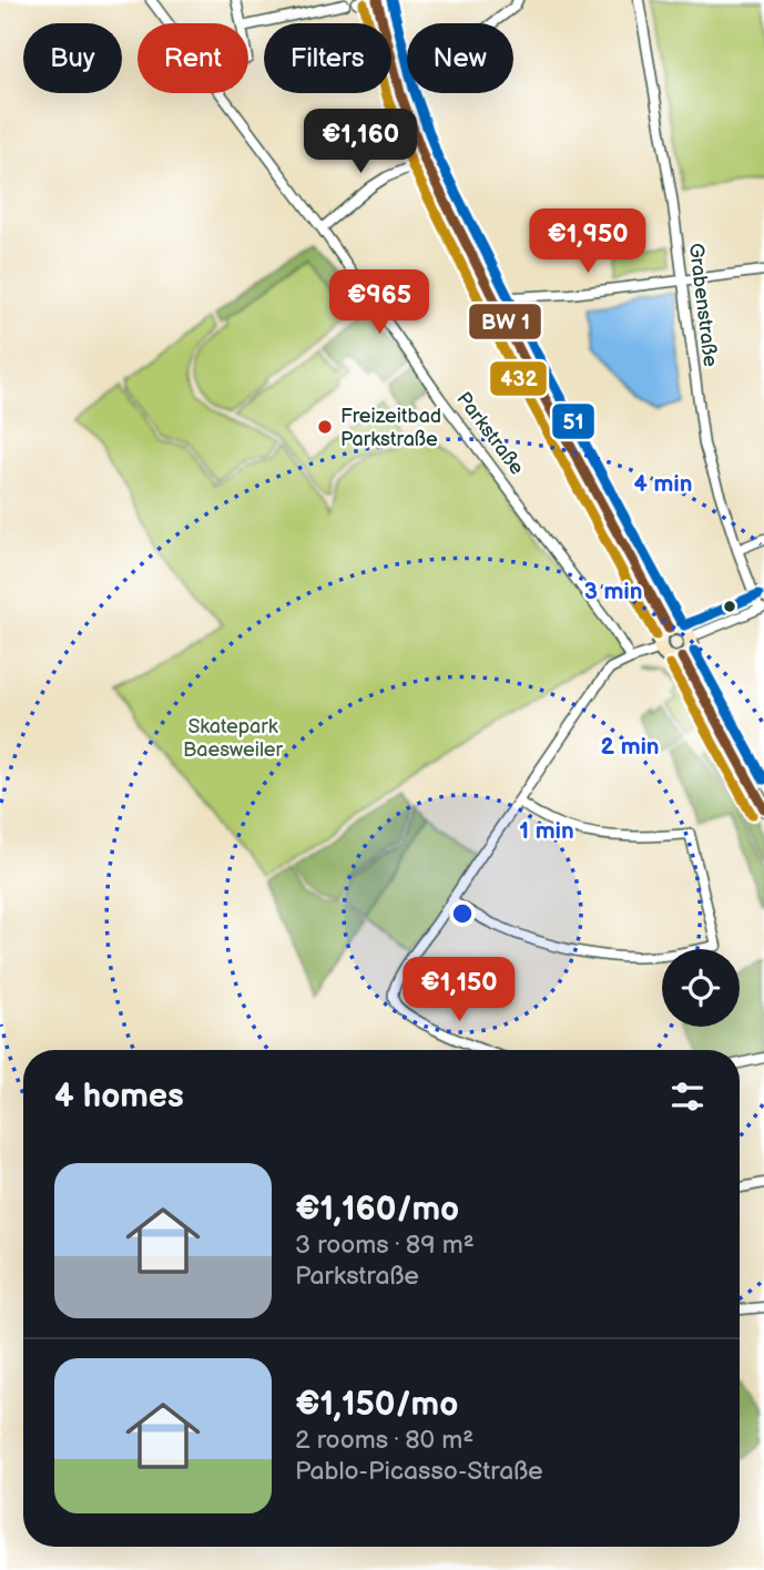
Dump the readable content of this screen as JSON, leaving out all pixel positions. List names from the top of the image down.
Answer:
{
  "streets": {
    "street": ["Grabenstraße", "Parkstraße"]
  },
  "parks": ["Skatepark Baesweiler"],
  "places": ["Freizeitbad Parkstraße"],
  "lines": ["transit line 51", "transit line 432"],
  "page": {
    "chip": [
      "Buy",
      "Rent",
      "Filters",
      "New"
    ],
    "price": [
      "€1,160",
      "€1,950",
      "€965",
      "€1,150"
    ],
    "heading": "4 homes",
    "list": [
      {
        "name": "€1,160/mo",
        "note": "3 rooms · 89 m² · Parkstraße"
      },
      {
        "name": "€1,150/mo",
        "note": "2 rooms · 80 m² · Pablo-Picasso-Straße"
      }
    ]
  },
  "rings": [
    "4 min",
    "3 min",
    "2 min",
    "1 min"
  ]
}
